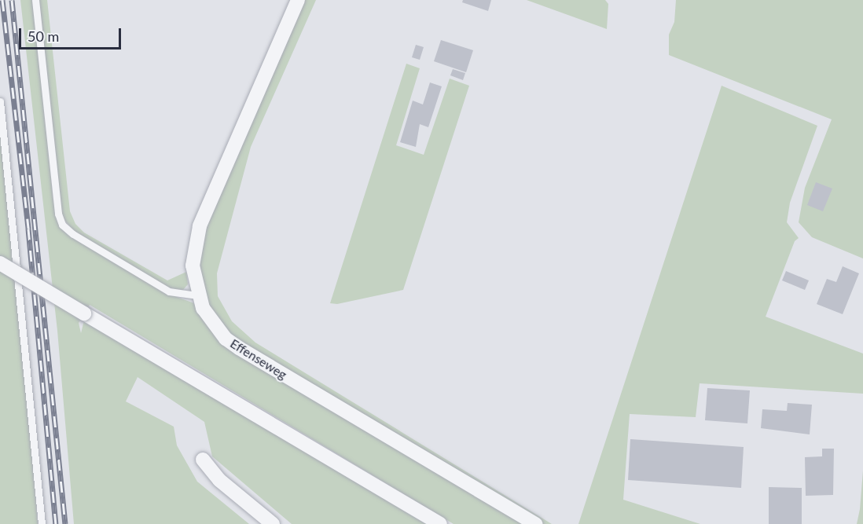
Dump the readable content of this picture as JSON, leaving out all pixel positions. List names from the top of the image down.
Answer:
{
  "streets": {
    "street": ["Effenseweg"]
  },
  "scale_bar": "50 m"
}
